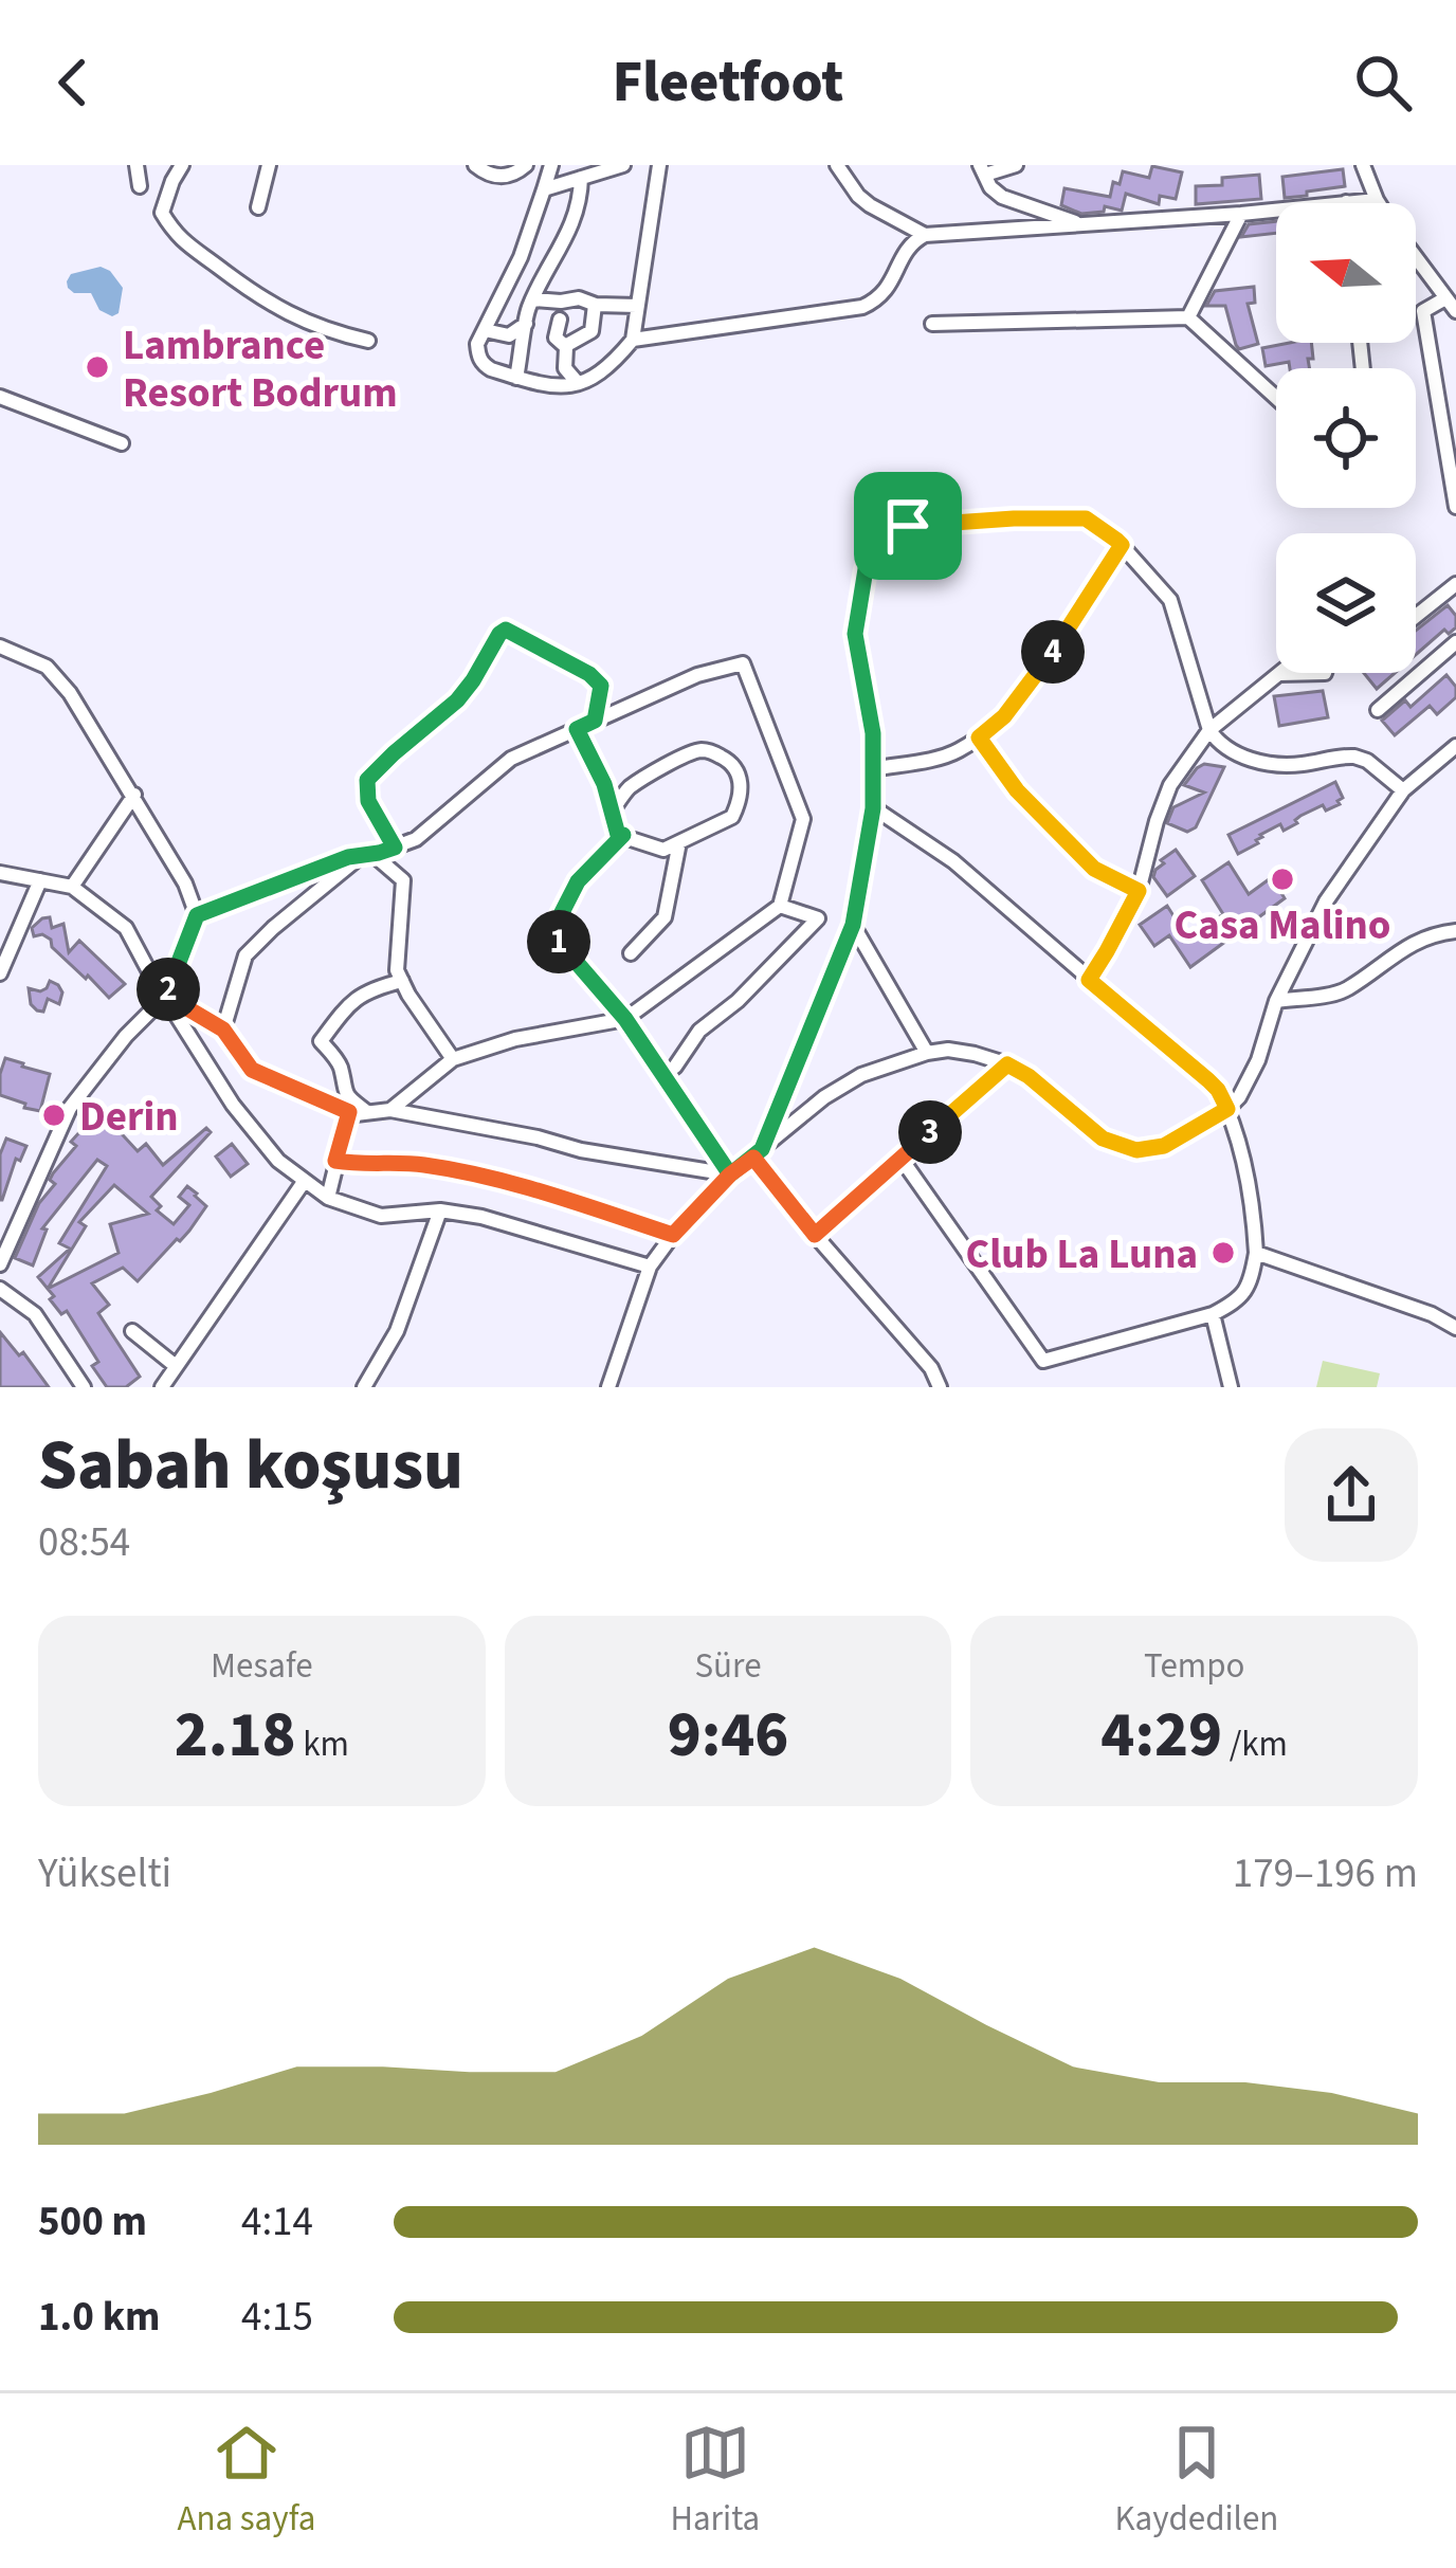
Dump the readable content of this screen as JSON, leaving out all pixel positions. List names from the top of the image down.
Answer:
{
  "places": [
    "Lambrance Resort Bodrum",
    "Casa Malino",
    "Derin",
    "Club La Luna"
  ],
  "north": "left",
  "page": {
    "header": "Fleetfoot",
    "pins": [
      "4",
      "1",
      "2",
      "3"
    ],
    "heading": ["Sabah koşusu", "08:54"],
    "stats": [
      ["Mesafe", "2.18 km"],
      ["Süre", "9:46"],
      ["Tempo", "4:29 /km"]
    ],
    "chart": ["Yükselti", "179–196 m"],
    "list": [
      {
        "name": "500 m",
        "note": "4:14"
      },
      {
        "name": "1.0 km",
        "note": "4:15"
      }
    ],
    "tabs": ["Ana sayfa", "Harita", "Kaydedilen"]
  }
}
